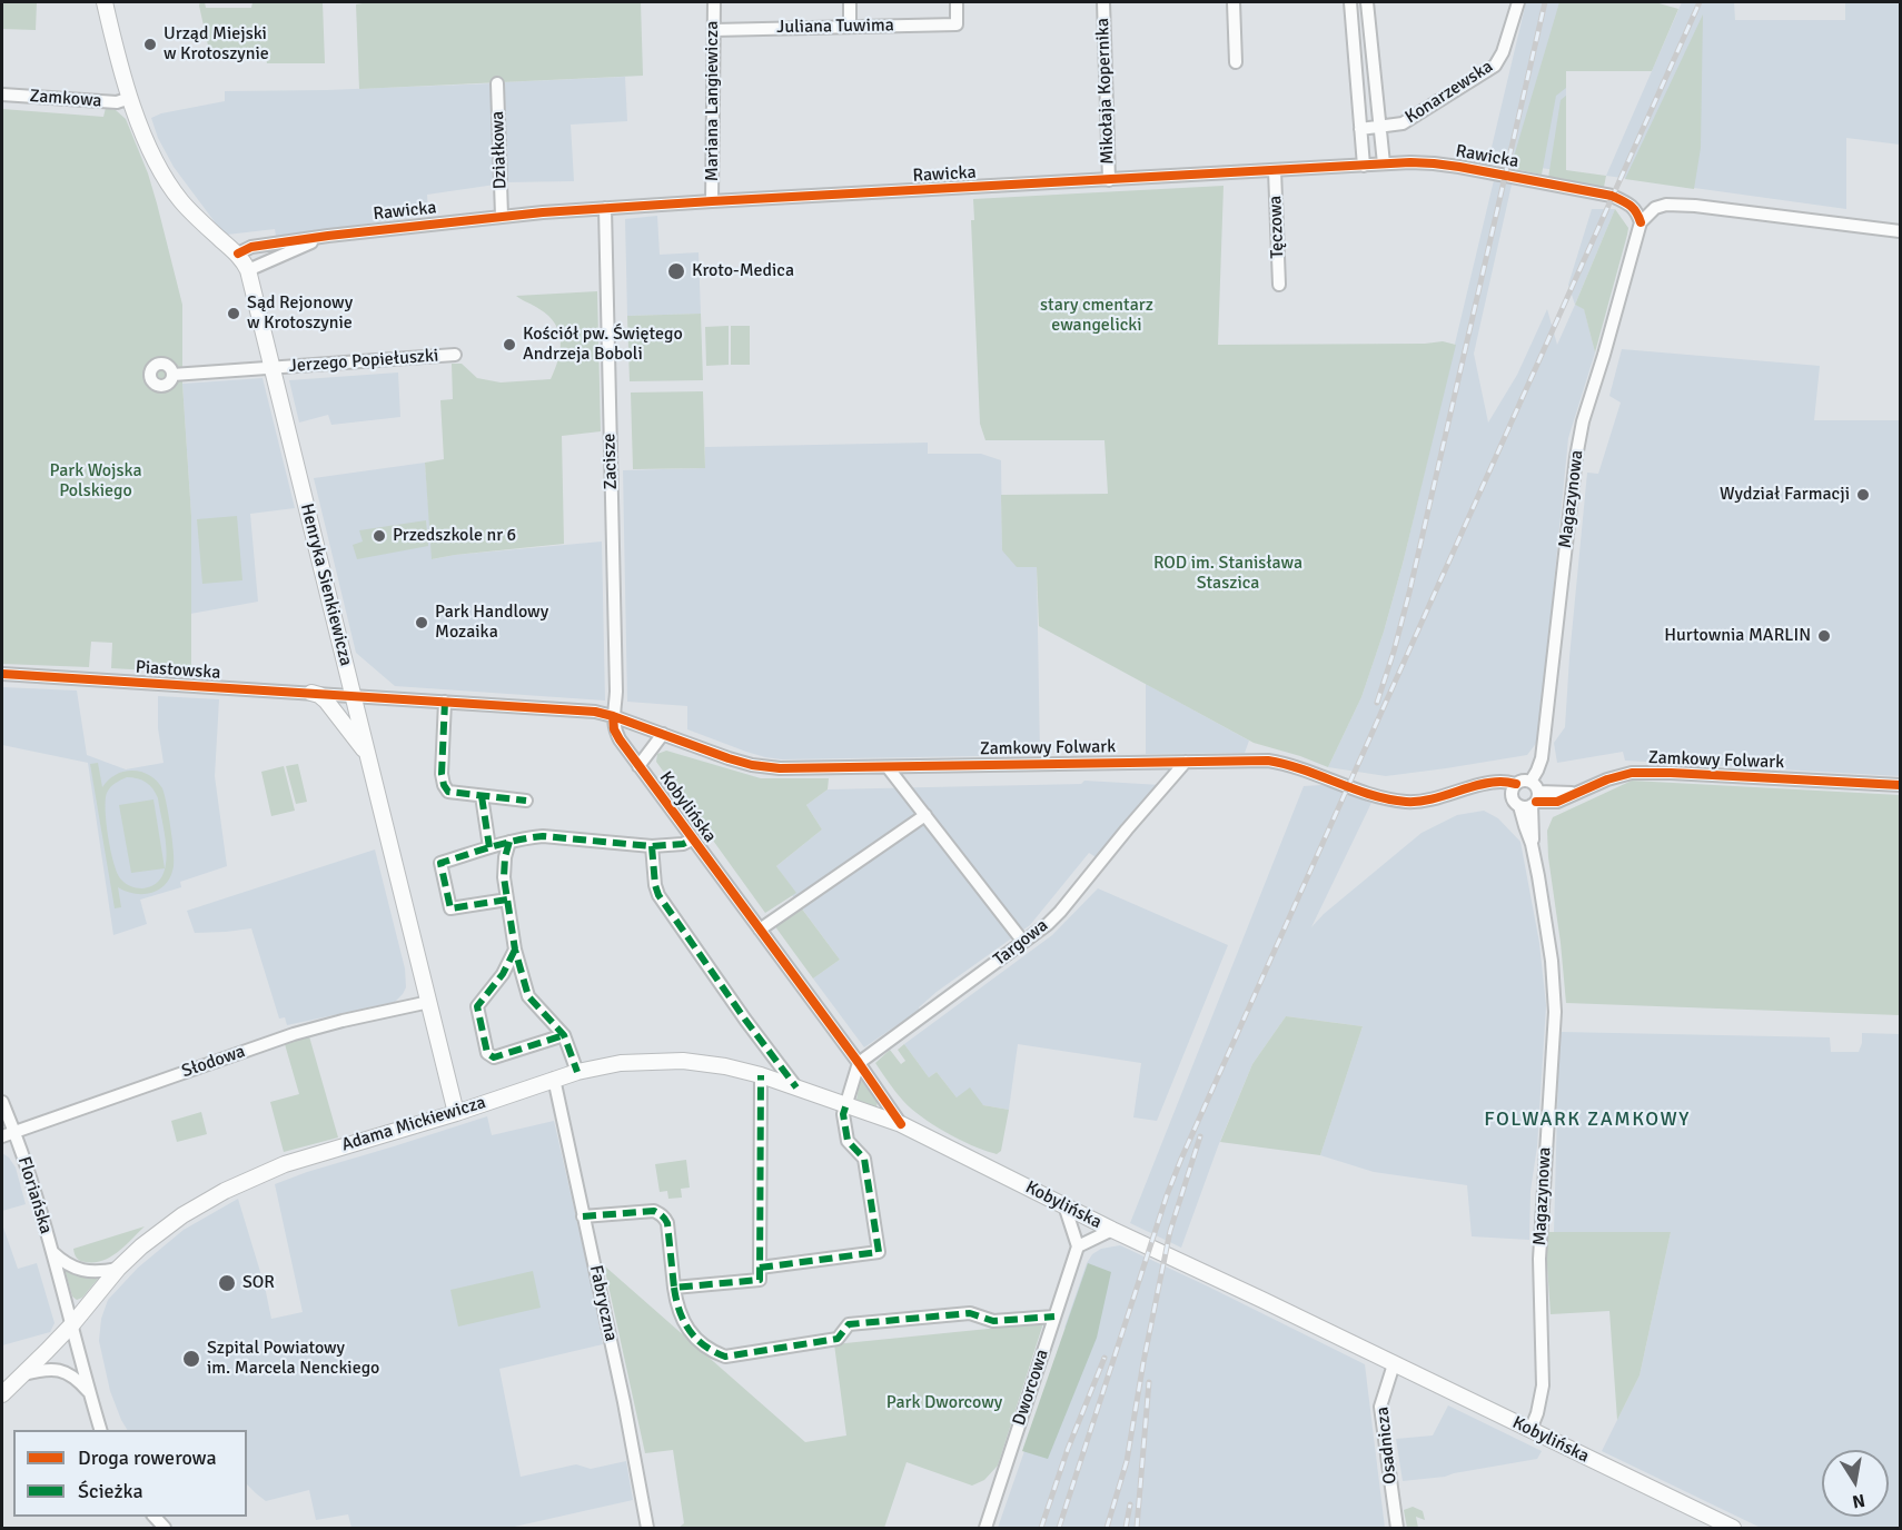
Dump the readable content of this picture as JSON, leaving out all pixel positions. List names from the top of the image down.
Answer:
{
  "streets": {
    "main road": ["Henryka Sienkiewicza", "Kobylińska", "Adama Mickiewicza"],
    "street": [
      "Juliana Tuwima",
      "Mikołaja Kopernika",
      "Konarzewska",
      "Zamkowa",
      "Mariana Langiewicza",
      "Działkowa",
      "Rawicka",
      "Tęczowa",
      "Jerzego Popiełuszki",
      "Zacisze",
      "Magazynowa",
      "Piastowska",
      "Zamkowy Folwark",
      "Targowa",
      "Słodowa",
      "Floriańska",
      "Fabryczna",
      "Dworcowa",
      "Osadnicza"
    ]
  },
  "crossings": [
    ["Juliana Tuwima", "Mariana Langiewicza"],
    ["Mikołaja Kopernika", "Rawicka"],
    ["Zamkowa", "Henryka Sienkiewicza"],
    ["Mariana Langiewicza", "Rawicka"],
    ["Działkowa", "Rawicka"],
    ["Rawicka", "Tęczowa"],
    ["Rawicka", "Zacisze"],
    ["Rawicka", "Magazynowa"],
    ["Rawicka", "Henryka Sienkiewicza"],
    ["Jerzego Popiełuszki", "Henryka Sienkiewicza"],
    ["Zacisze", "Zamkowy Folwark"],
    ["Zacisze", "Kobylińska"],
    ["Magazynowa", "Zamkowy Folwark"],
    ["Magazynowa", "Kobylińska"],
    ["Henryka Sienkiewicza", "Piastowska"],
    ["Henryka Sienkiewicza", "Słodowa"],
    ["Henryka Sienkiewicza", "Adama Mickiewicza"],
    ["Zamkowy Folwark", "Kobylińska"],
    ["Zamkowy Folwark", "Targowa"],
    ["Kobylińska", "Targowa"],
    ["Kobylińska", "Adama Mickiewicza"],
    ["Kobylińska", "Osadnicza"],
    ["Słodowa", "Floriańska"],
    ["Adama Mickiewicza", "Floriańska"],
    ["Adama Mickiewicza", "Fabryczna"]
  ],
  "districts": ["FOLWARK ZAMKOWY"],
  "parks": [
    "stary cmentarz ewangelicki",
    "Park Wojska Polskiego",
    "ROD im. Stanisława Staszica",
    "Park Dworcowy"
  ],
  "places": [
    "Urząd Miejski w Krotoszynie",
    "Kroto-Medica",
    "Sąd Rejonowy w Krotoszynie",
    "Kościół pw. Świętego Andrzeja Boboli",
    "Wydział Farmacji",
    "Przedszkole nr 6",
    "Park Handlowy Mozaika",
    "Hurtownia MARLIN",
    "SOR",
    "Szpital Powiatowy im. Marcela Nenckiego"
  ],
  "legend": ["Droga rowerowa", "Ścieżka"],
  "north": "bottom"
}
